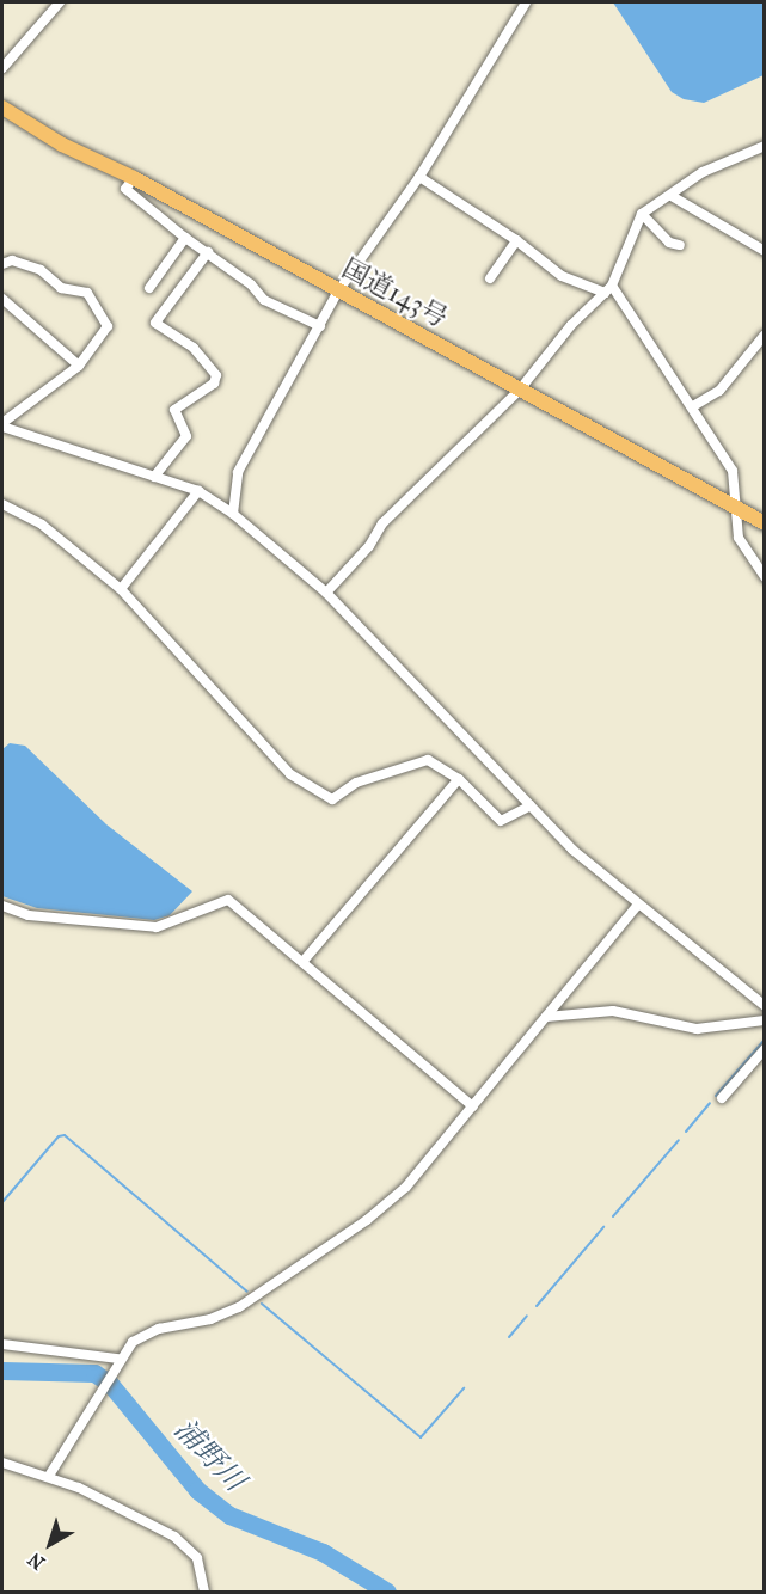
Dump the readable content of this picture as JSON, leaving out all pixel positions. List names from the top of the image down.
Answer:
{
  "streets": {
    "highway": ["国道143号"]
  },
  "water": ["浦野川"],
  "north": "bottom left"
}
